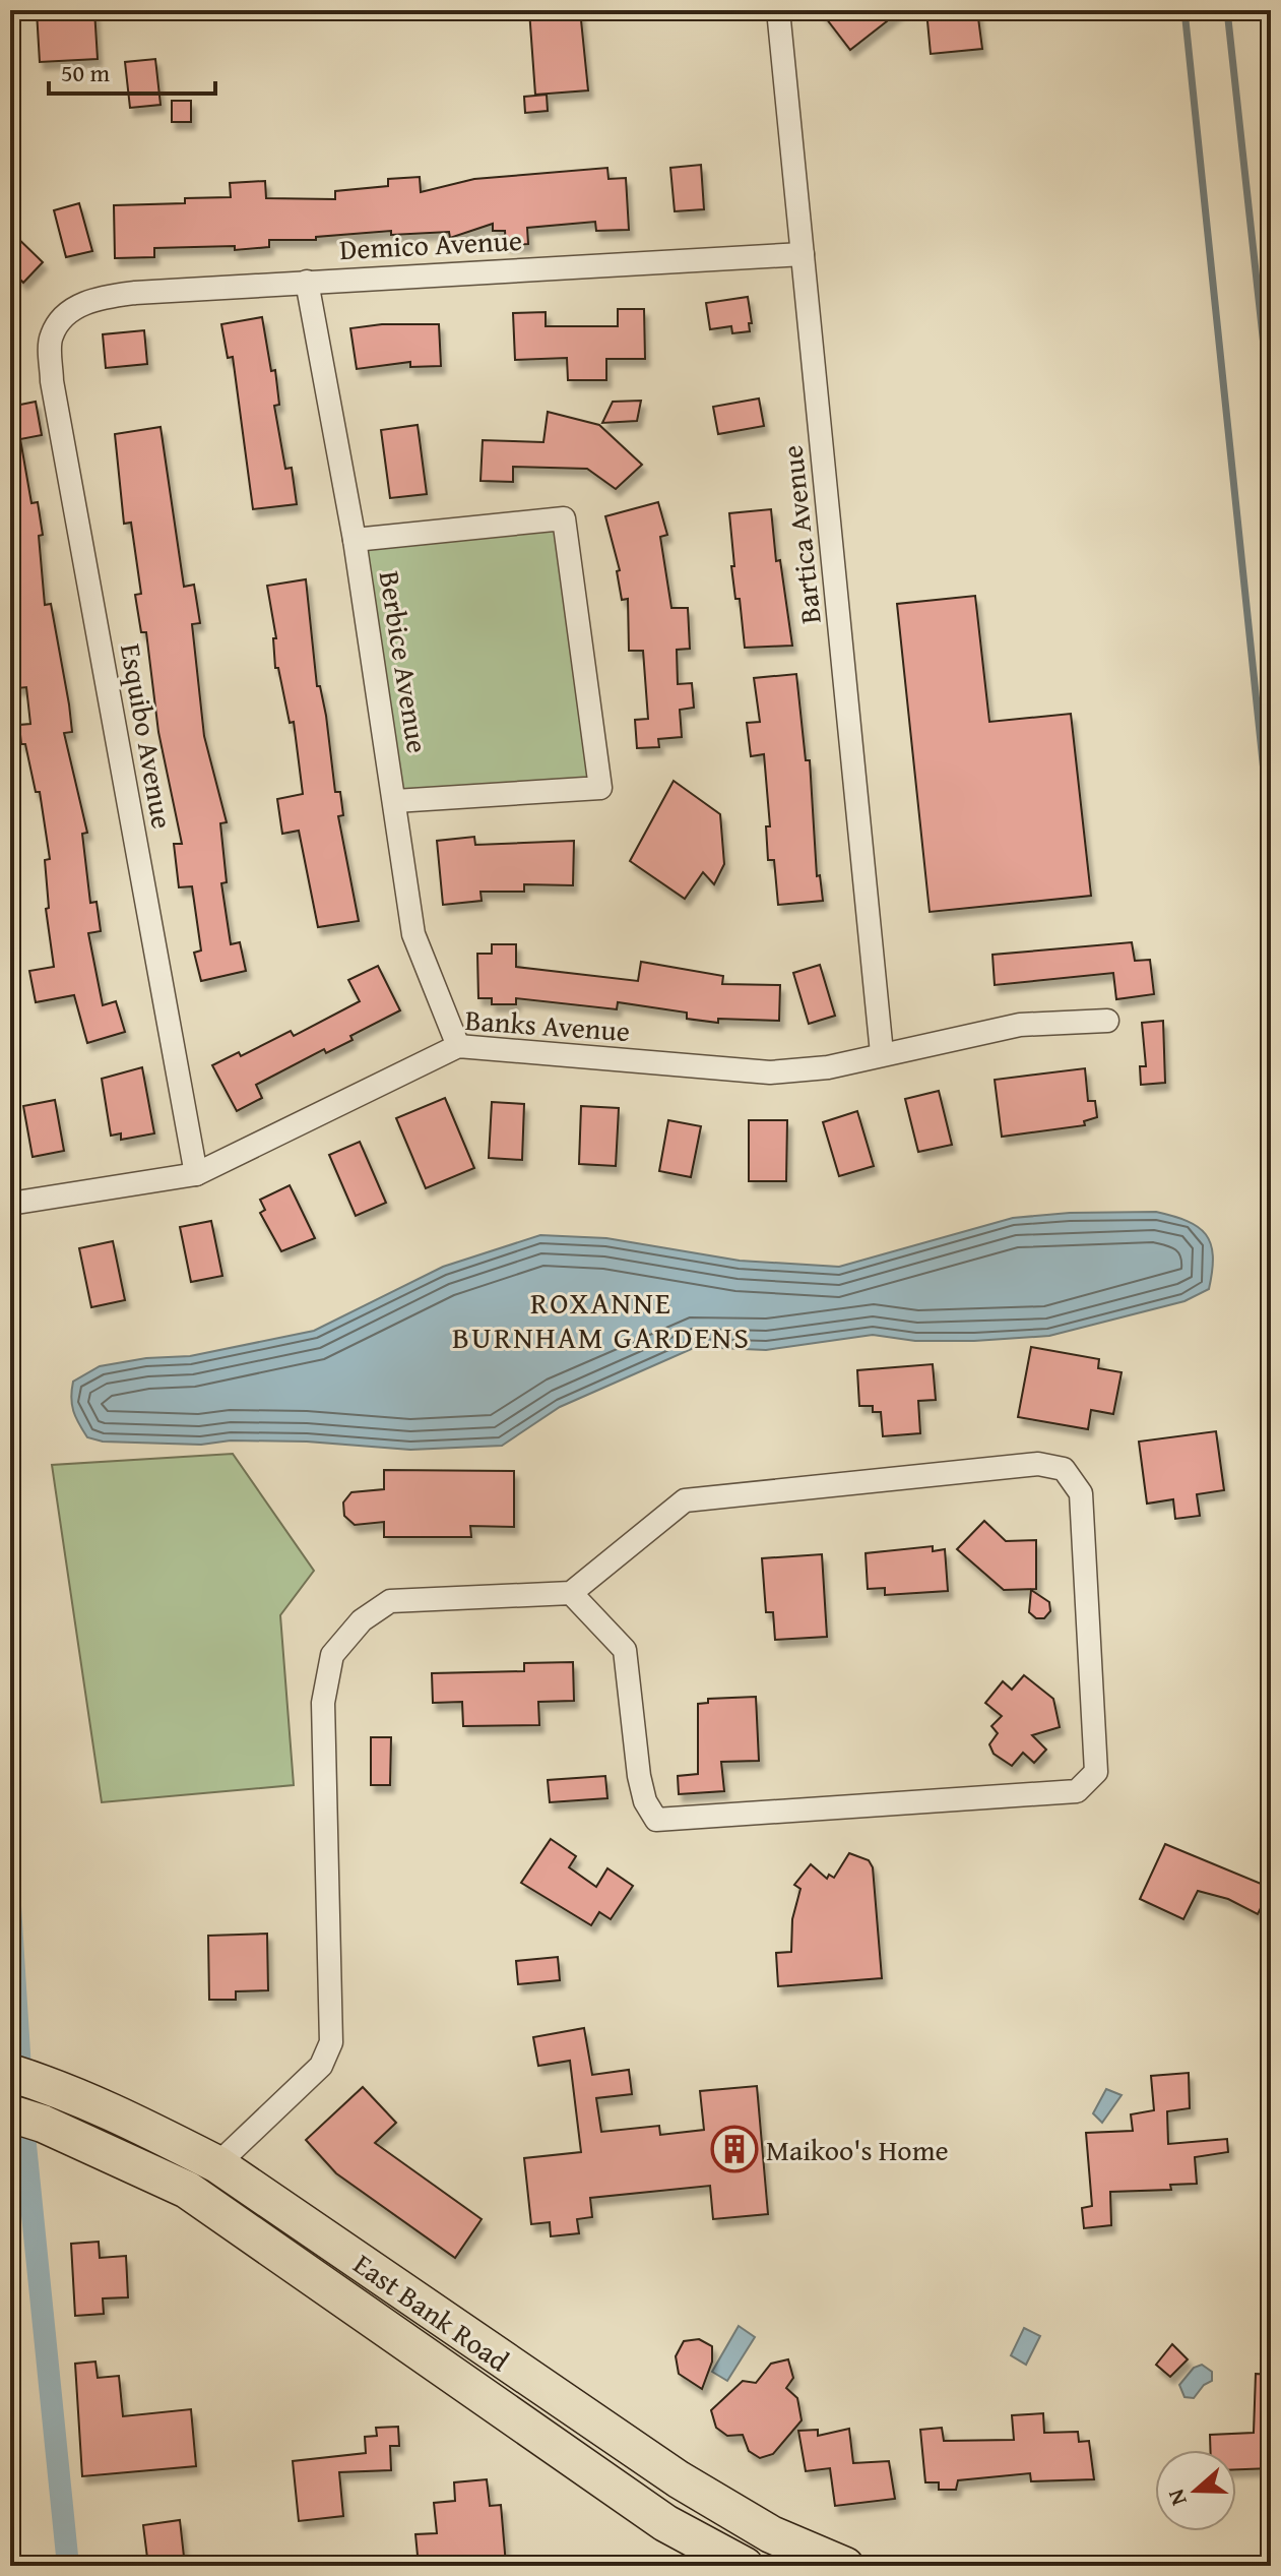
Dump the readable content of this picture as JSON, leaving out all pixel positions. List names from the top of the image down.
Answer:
{
  "streets": {
    "main road": ["East Bank Road"],
    "street": [
      "Demico Avenue",
      "Bartica Avenue",
      "Berbice Avenue",
      "Esquibo Avenue",
      "Banks Avenue"
    ]
  },
  "crossings": [
    ["Demico Avenue", "Bartica Avenue"],
    ["Demico Avenue", "Berbice Avenue"],
    ["Demico Avenue", "Esquibo Avenue"],
    ["Bartica Avenue", "Banks Avenue"],
    ["Berbice Avenue", "Banks Avenue"],
    ["Esquibo Avenue", "Banks Avenue"]
  ],
  "districts": ["ROXANNE BURNHAM GARDENS"],
  "places": {
    "building": ["Maikoo's Home"]
  },
  "scale_bar": "50 m",
  "north": "left"
}
